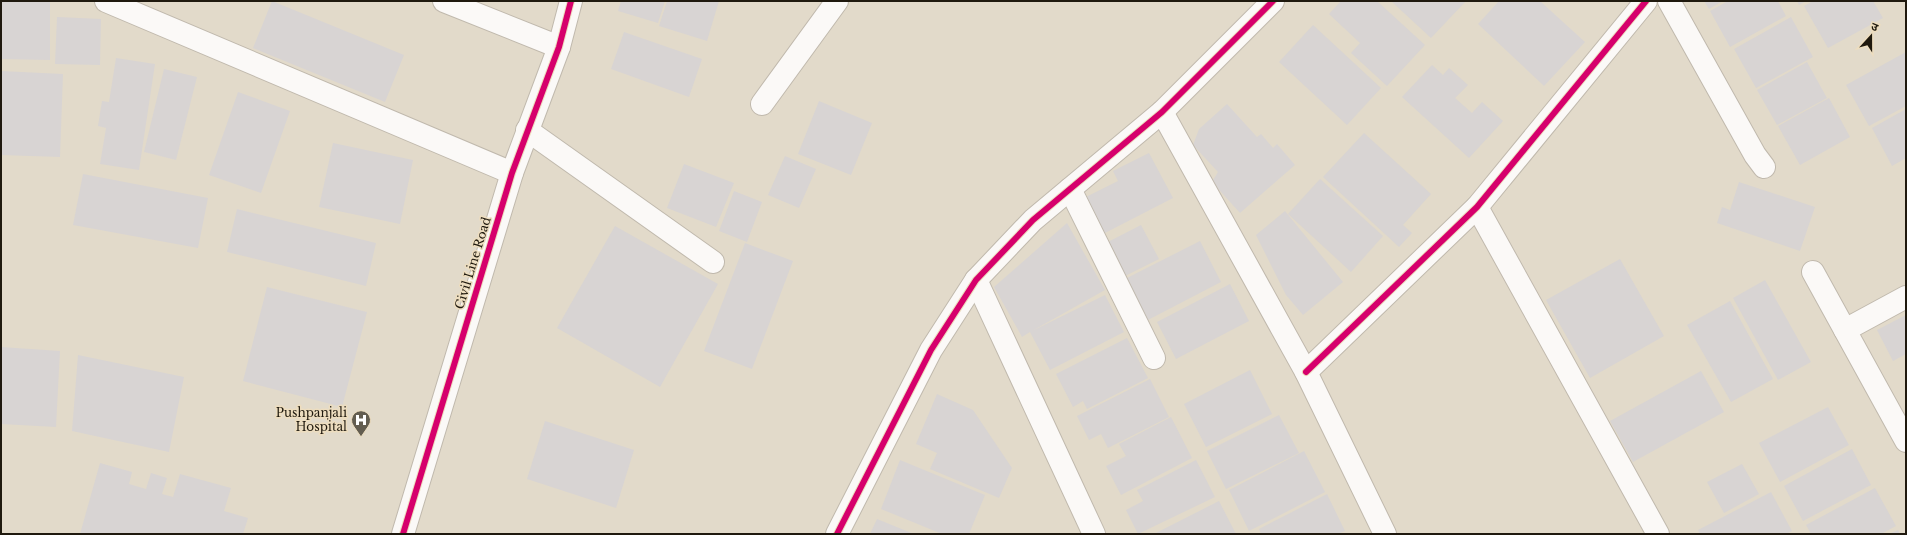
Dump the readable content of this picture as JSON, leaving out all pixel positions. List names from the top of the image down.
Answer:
{
  "streets": {
    "street": ["Civil Line Road"]
  },
  "places": {
    "hospital": ["Pushpanjali Hospital"]
  },
  "north": "top"
}
